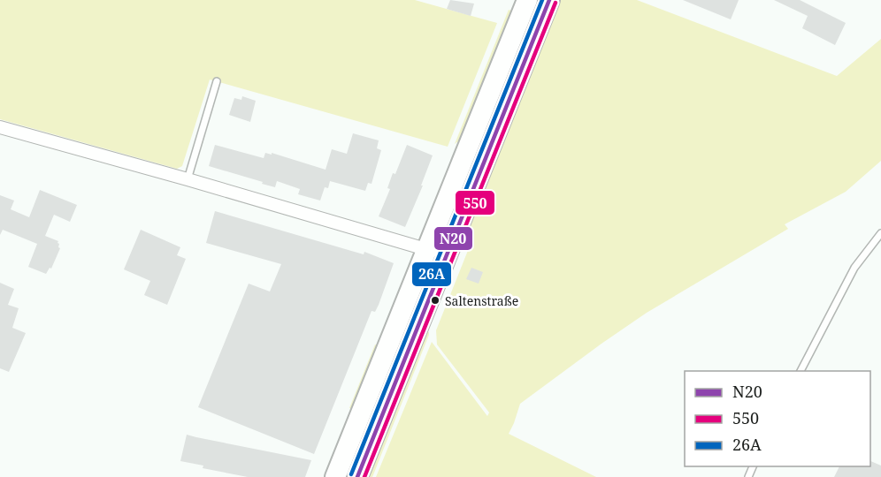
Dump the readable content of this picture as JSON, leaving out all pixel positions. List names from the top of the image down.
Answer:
{
  "places": ["Saltenstraße"],
  "lines": ["transit line N20", "transit line 26A", "transit line 550"],
  "legend": ["N20", "550", "26A"]
}
